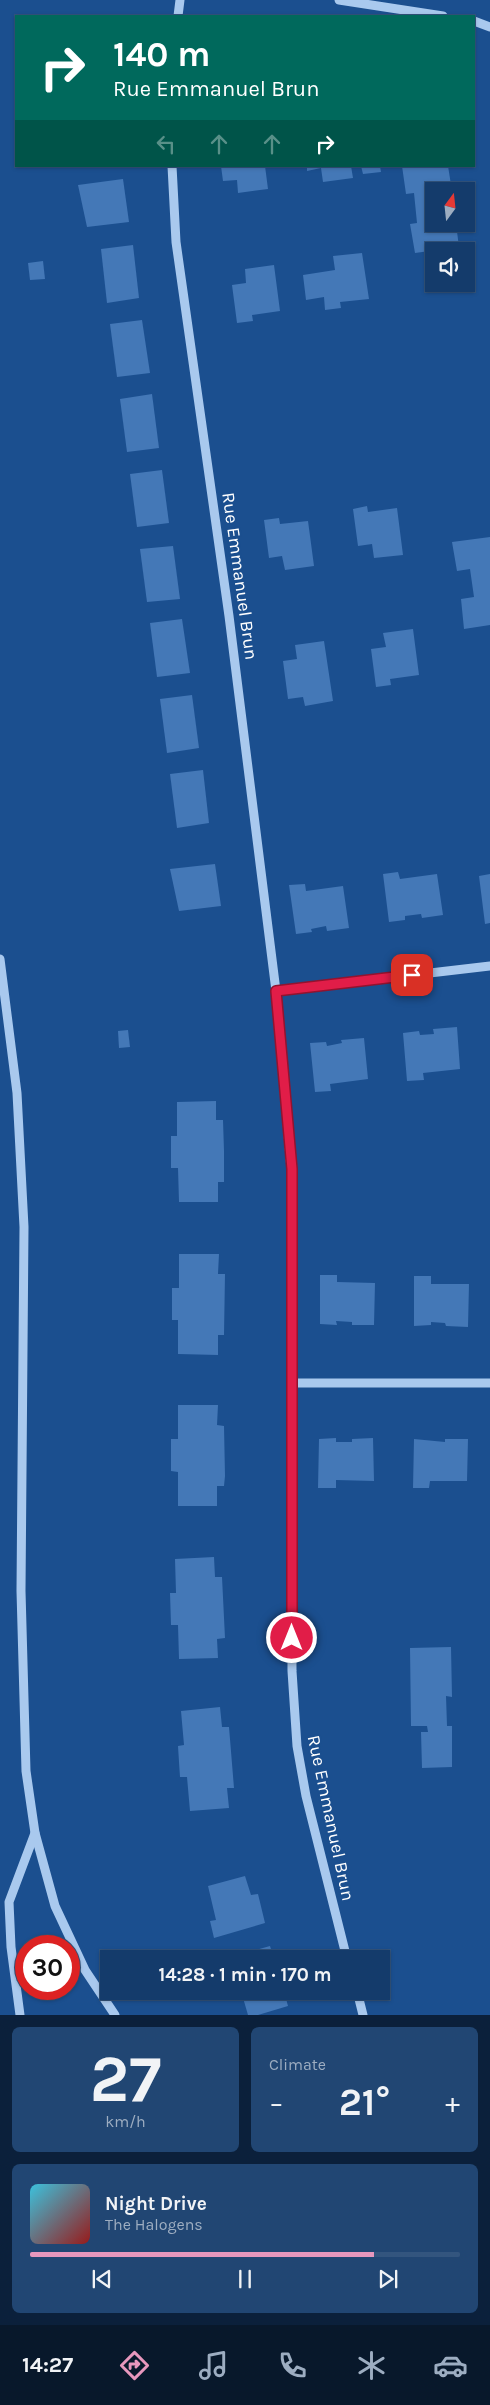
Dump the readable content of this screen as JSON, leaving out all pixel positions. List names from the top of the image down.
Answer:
{
  "streets": {
    "street": ["Rue Emmanuel Brun"]
  },
  "north": "top",
  "page": {
    "turn": ["140 m", "Rue Emmanuel Brun"],
    "limit": "30",
    "trip": "14:28 · 1 min · 170 m",
    "tile": [
      ["27", "km/h"],
      "Climate"
    ],
    "heat": ["−", "21°", "+"],
    "song": ["Night Drive", "The Halogens"],
    "tabs": "14:27"
  }
}
